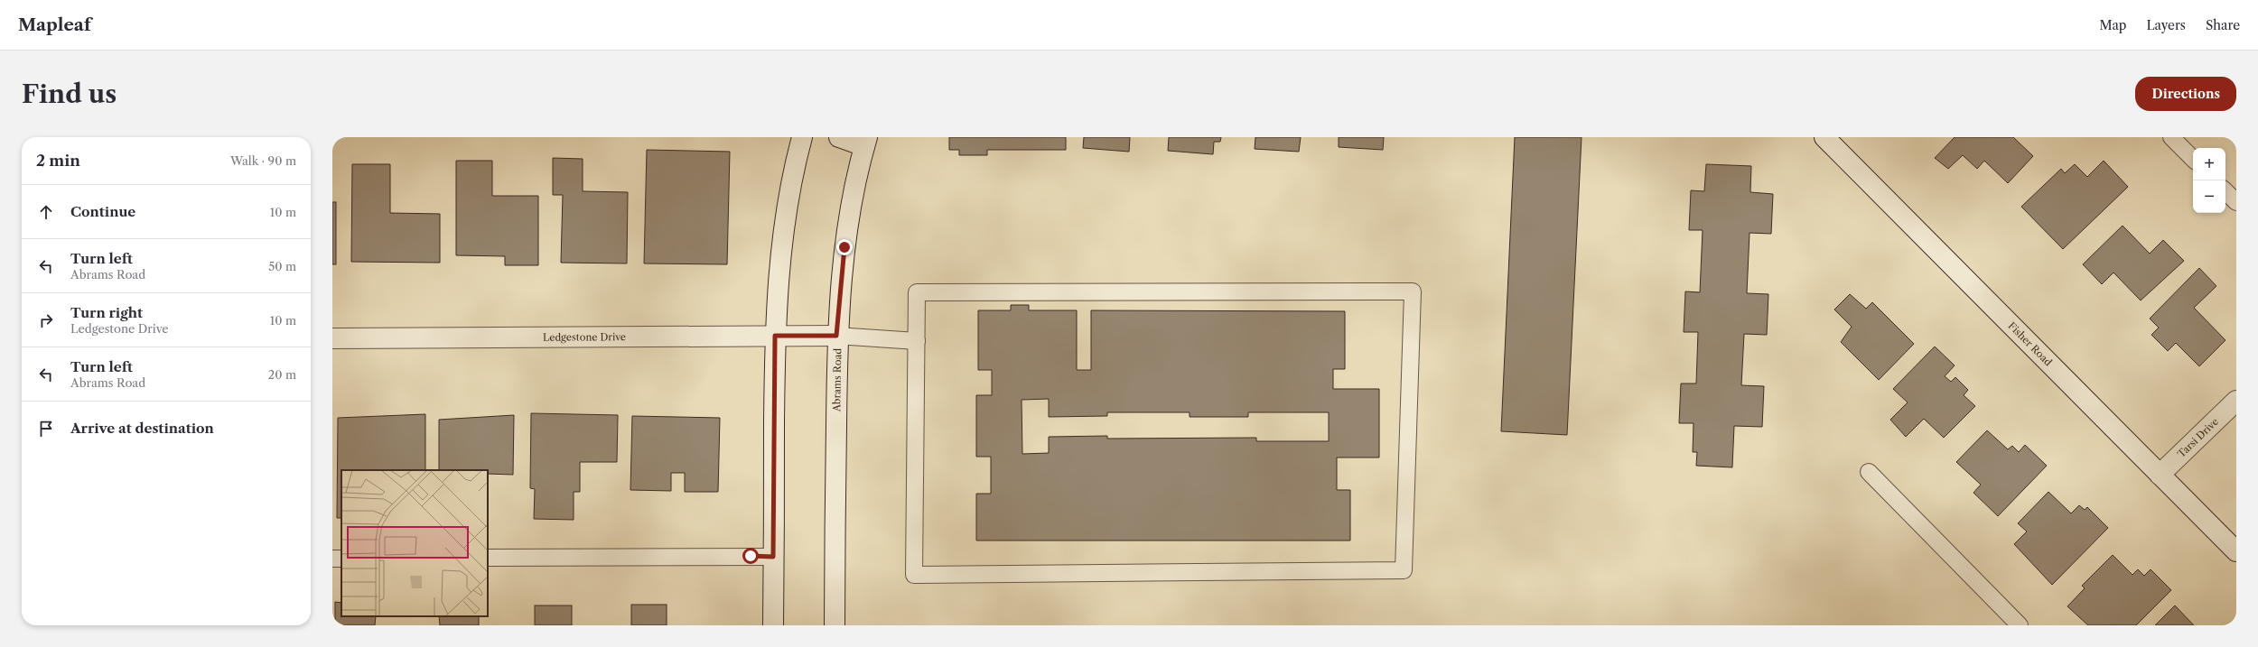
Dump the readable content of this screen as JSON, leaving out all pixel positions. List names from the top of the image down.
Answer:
{
  "streets": {
    "street": [
      "Ledgestone Drive",
      "Fisher Road",
      "Abrams Road",
      "Tarsi Drive"
    ]
  },
  "crossings": [
    ["Ledgestone Drive", "Abrams Road"],
    ["Fisher Road", "Tarsi Drive"]
  ],
  "page": {
    "header": "Mapleaf",
    "nav": ["Map", "Layers", "Share"],
    "buttons": "Directions",
    "title": "Find us",
    "heading": ["2 min", "Walk · 90 m"],
    "map_buttons": ["+", "−"],
    "list": [
      ["Continue", "10 m"],
      ["Turn left", "Abrams Road", "50 m"],
      ["Turn right", "Ledgestone Drive", "10 m"],
      ["Turn left", "Abrams Road", "20 m"],
      "Arrive at destination"
    ]
  }
}
